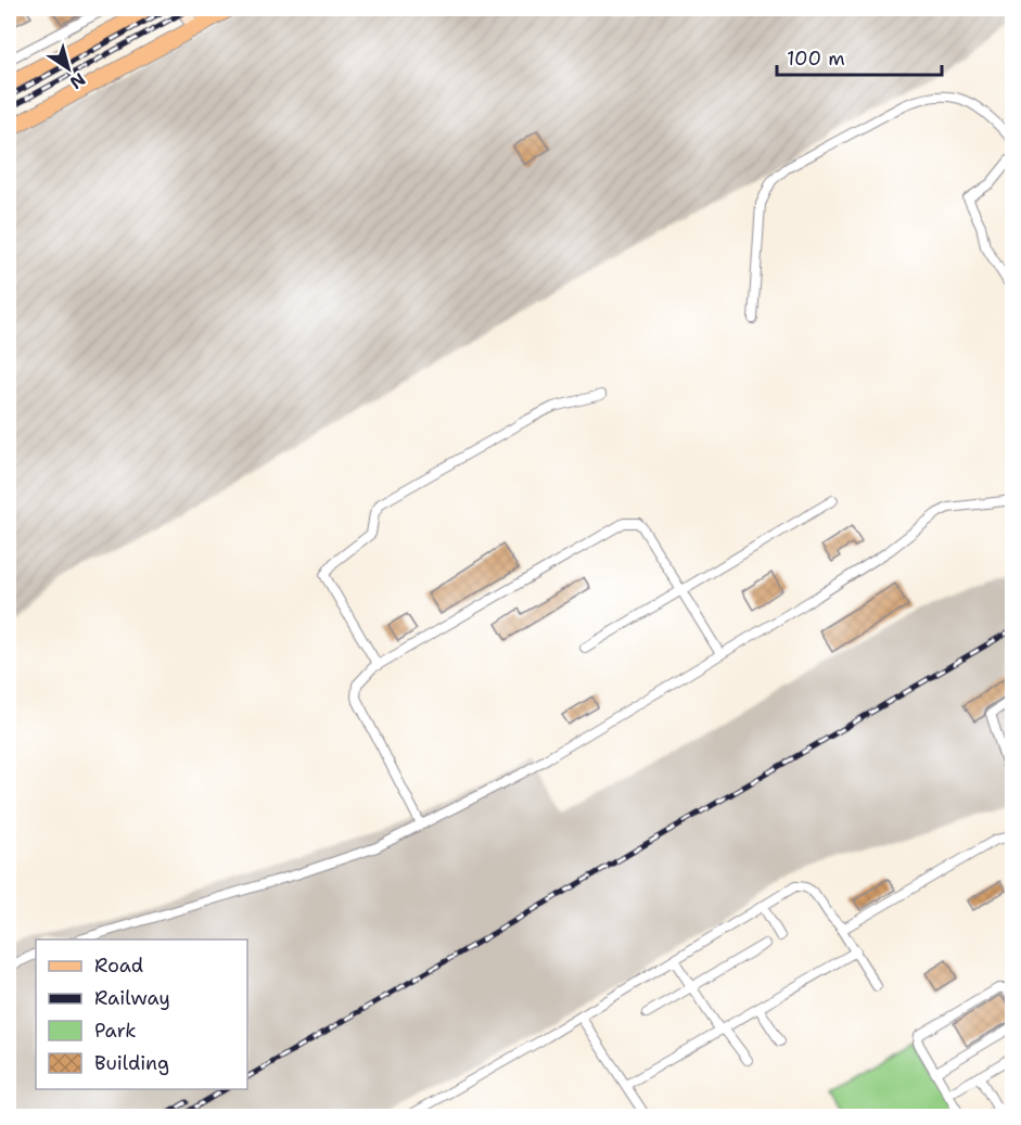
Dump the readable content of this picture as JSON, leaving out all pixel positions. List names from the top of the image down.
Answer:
{
  "legend": [
    "Road",
    "Railway",
    "Park",
    "Building"
  ],
  "scale_bar": "100 m",
  "north": "bottom right"
}
